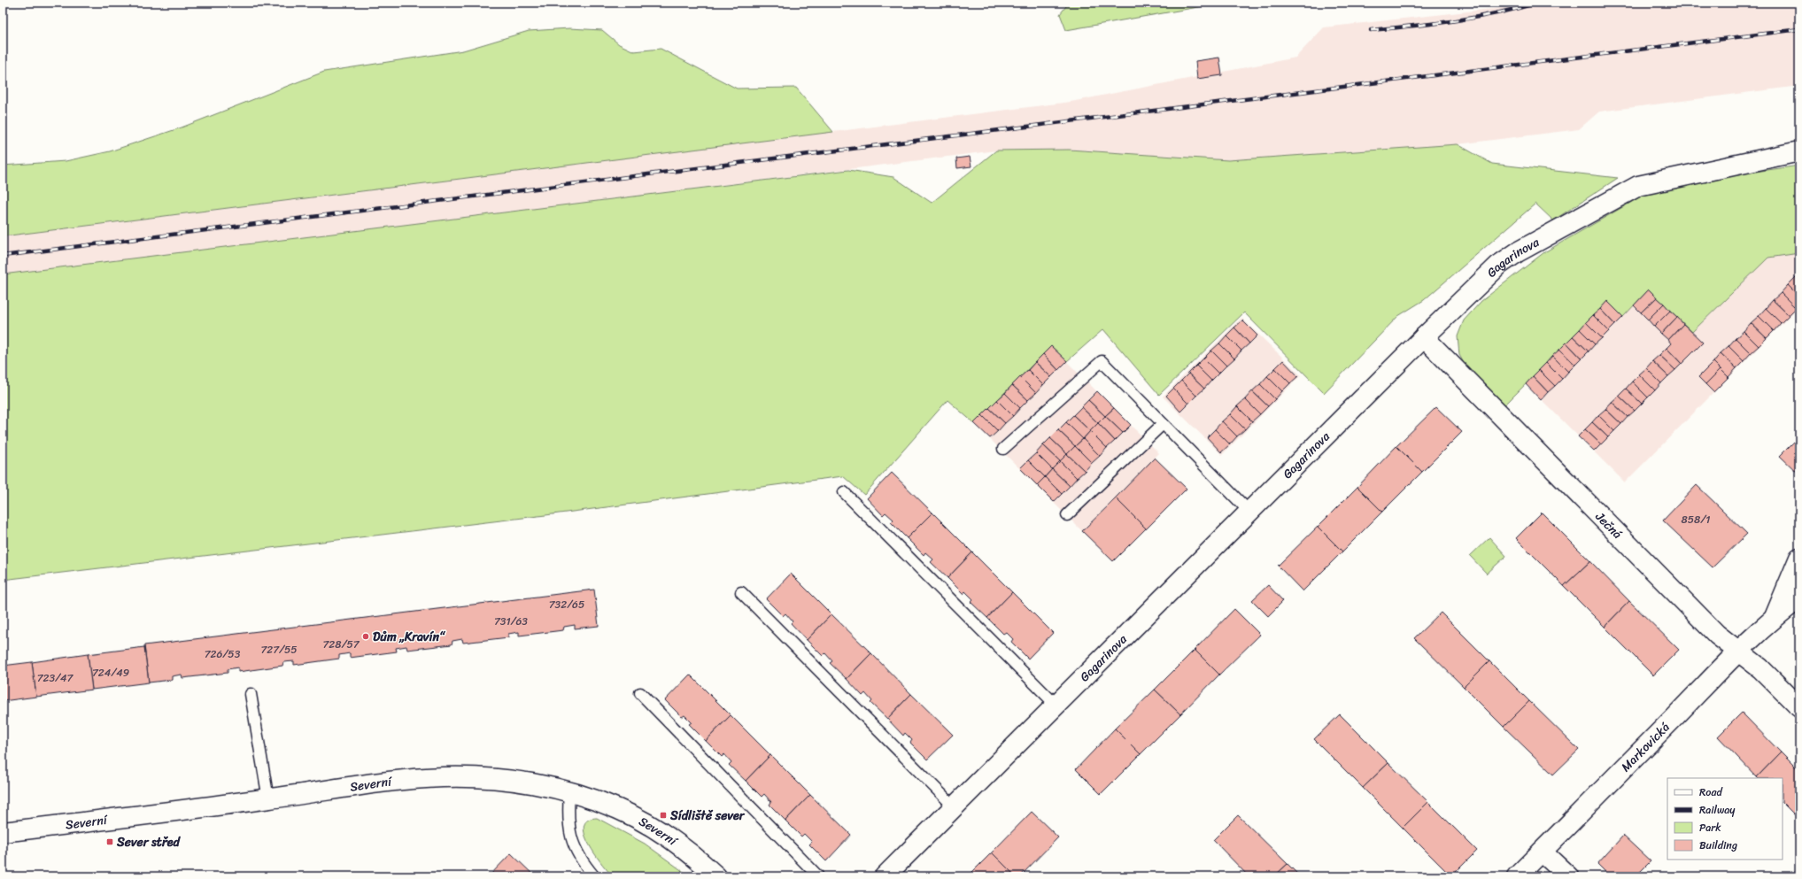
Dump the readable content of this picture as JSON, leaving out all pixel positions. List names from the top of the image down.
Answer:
{
  "streets": {
    "street": [
      "Gagarinova",
      "Ječná",
      "Markovická",
      "Severní"
    ]
  },
  "crossings": [
    ["Gagarinova", "Ječná"],
    ["Ječná", "Markovická"]
  ],
  "places": {
    "other": ["Dům „Kravín“"],
    "transit": ["Sídliště sever", "Sever střed"]
  },
  "house_numbers": [
    "858/1",
    "732/65",
    "731/63",
    "728/57",
    "727/55",
    "726/53",
    "724/49",
    "723/47"
  ],
  "legend": [
    "Road",
    "Railway",
    "Park",
    "Building"
  ]
}
